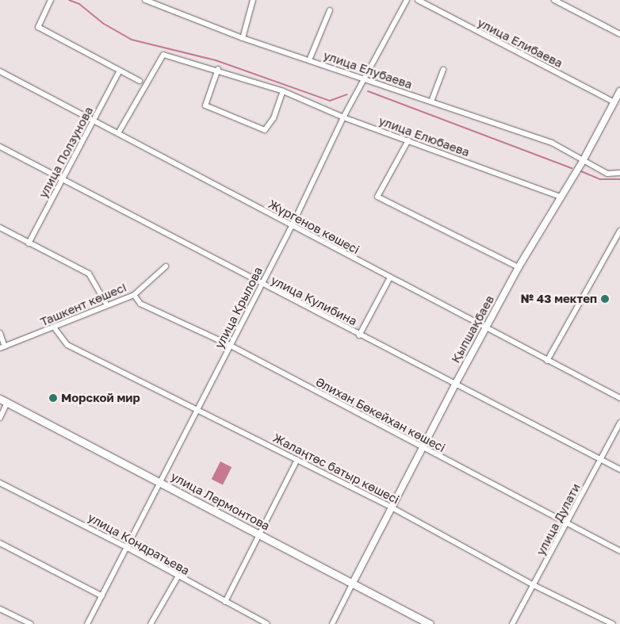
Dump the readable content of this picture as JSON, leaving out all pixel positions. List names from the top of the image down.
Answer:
{
  "streets": {
    "main road": ["улица Лермонтова"],
    "street": [
      "улица Елибаева",
      "улица Елубаева",
      "улица Елюбаева",
      "улица Ползунова",
      "Жүргенов көшесі",
      "улица Кулибина",
      "Ташкент көшесі",
      "улица Крылова",
      "Қыпшақбаев",
      "Әлихан Бөкейхан көшесі",
      "Жалаңтөс батыр көшесі",
      "улица Дулати",
      "улица Кондратьева"
    ]
  },
  "crossings": [
    ["улица Елибаева", "Қыпшақбаев"],
    ["улица Елубаева", "улица Крылова"],
    ["улица Елубаева", "Қыпшақбаев"],
    ["улица Елюбаева", "Жүргенов көшесі"],
    ["улица Елюбаева", "улица Крылова"],
    ["улица Елюбаева", "Қыпшақбаев"],
    ["улица Ползунова", "Жүргенов көшесі"],
    ["улица Ползунова", "улица Кулибина"],
    ["Жүргенов көшесі", "улица Крылова"],
    ["Жүргенов көшесі", "Қыпшақбаев"],
    ["улица Кулибина", "улица Крылова"],
    ["улица Кулибина", "Қыпшақбаев"],
    ["улица Кулибина", "улица Дулати"],
    ["Ташкент көшесі", "Әлихан Бөкейхан көшесі"],
    ["Ташкент көшесі", "Жалаңтөс батыр көшесі"],
    ["улица Крылова", "Әлихан Бөкейхан көшесі"],
    ["улица Крылова", "Жалаңтөс батыр көшесі"],
    ["улица Крылова", "улица Лермонтова"],
    ["улица Крылова", "улица Кондратьева"],
    ["Қыпшақбаев", "Әлихан Бөкейхан көшесі"],
    ["Қыпшақбаев", "Жалаңтөс батыр көшесі"],
    ["Қыпшақбаев", "улица Лермонтова"],
    ["Әлихан Бөкейхан көшесі", "улица Дулати"],
    ["Жалаңтөс батыр көшесі", "улица Дулати"]
  ],
  "places": ["№ 43 мектеп", "Морской мир"]
}
